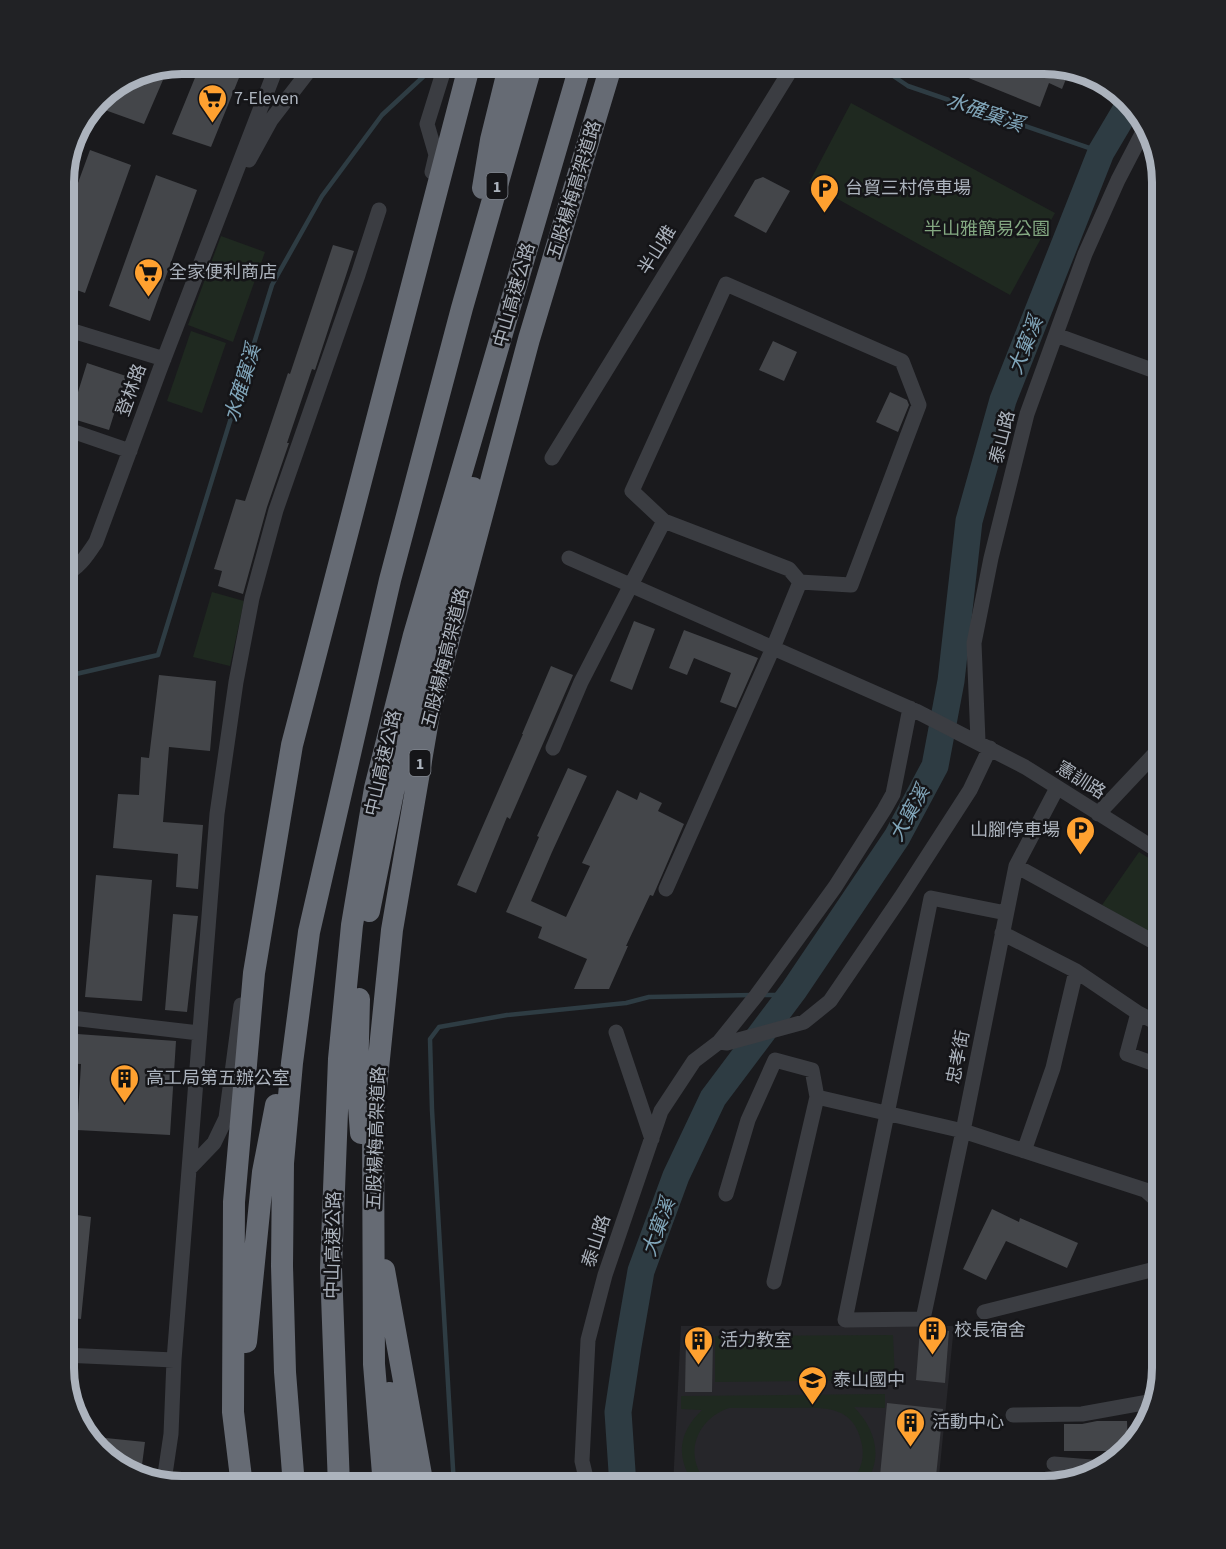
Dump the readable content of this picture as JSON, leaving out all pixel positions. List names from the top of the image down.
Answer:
{
  "streets": {
    "highway": ["1", "五股楊梅高架道路", "中山高速公路"],
    "street": [
      "半山雅",
      "登林路",
      "泰山路",
      "憲訓路",
      "忠孝街"
    ]
  },
  "crossings": [
    ["泰山路", "憲訓路"],
    ["憲訓路", "忠孝街"]
  ],
  "water": ["水確窠溪", "大窠溪"],
  "parks": ["半山雅簡易公園"],
  "places": {
    "supermarket": ["7-Eleven", "全家便利商店"],
    "parking": ["台貿三村停車場", "山腳停車場"],
    "building": [
      "高工局第五辦公室",
      "校長宿舍",
      "活力教室",
      "活動中心"
    ],
    "school or university": ["泰山國中"]
  }
}
